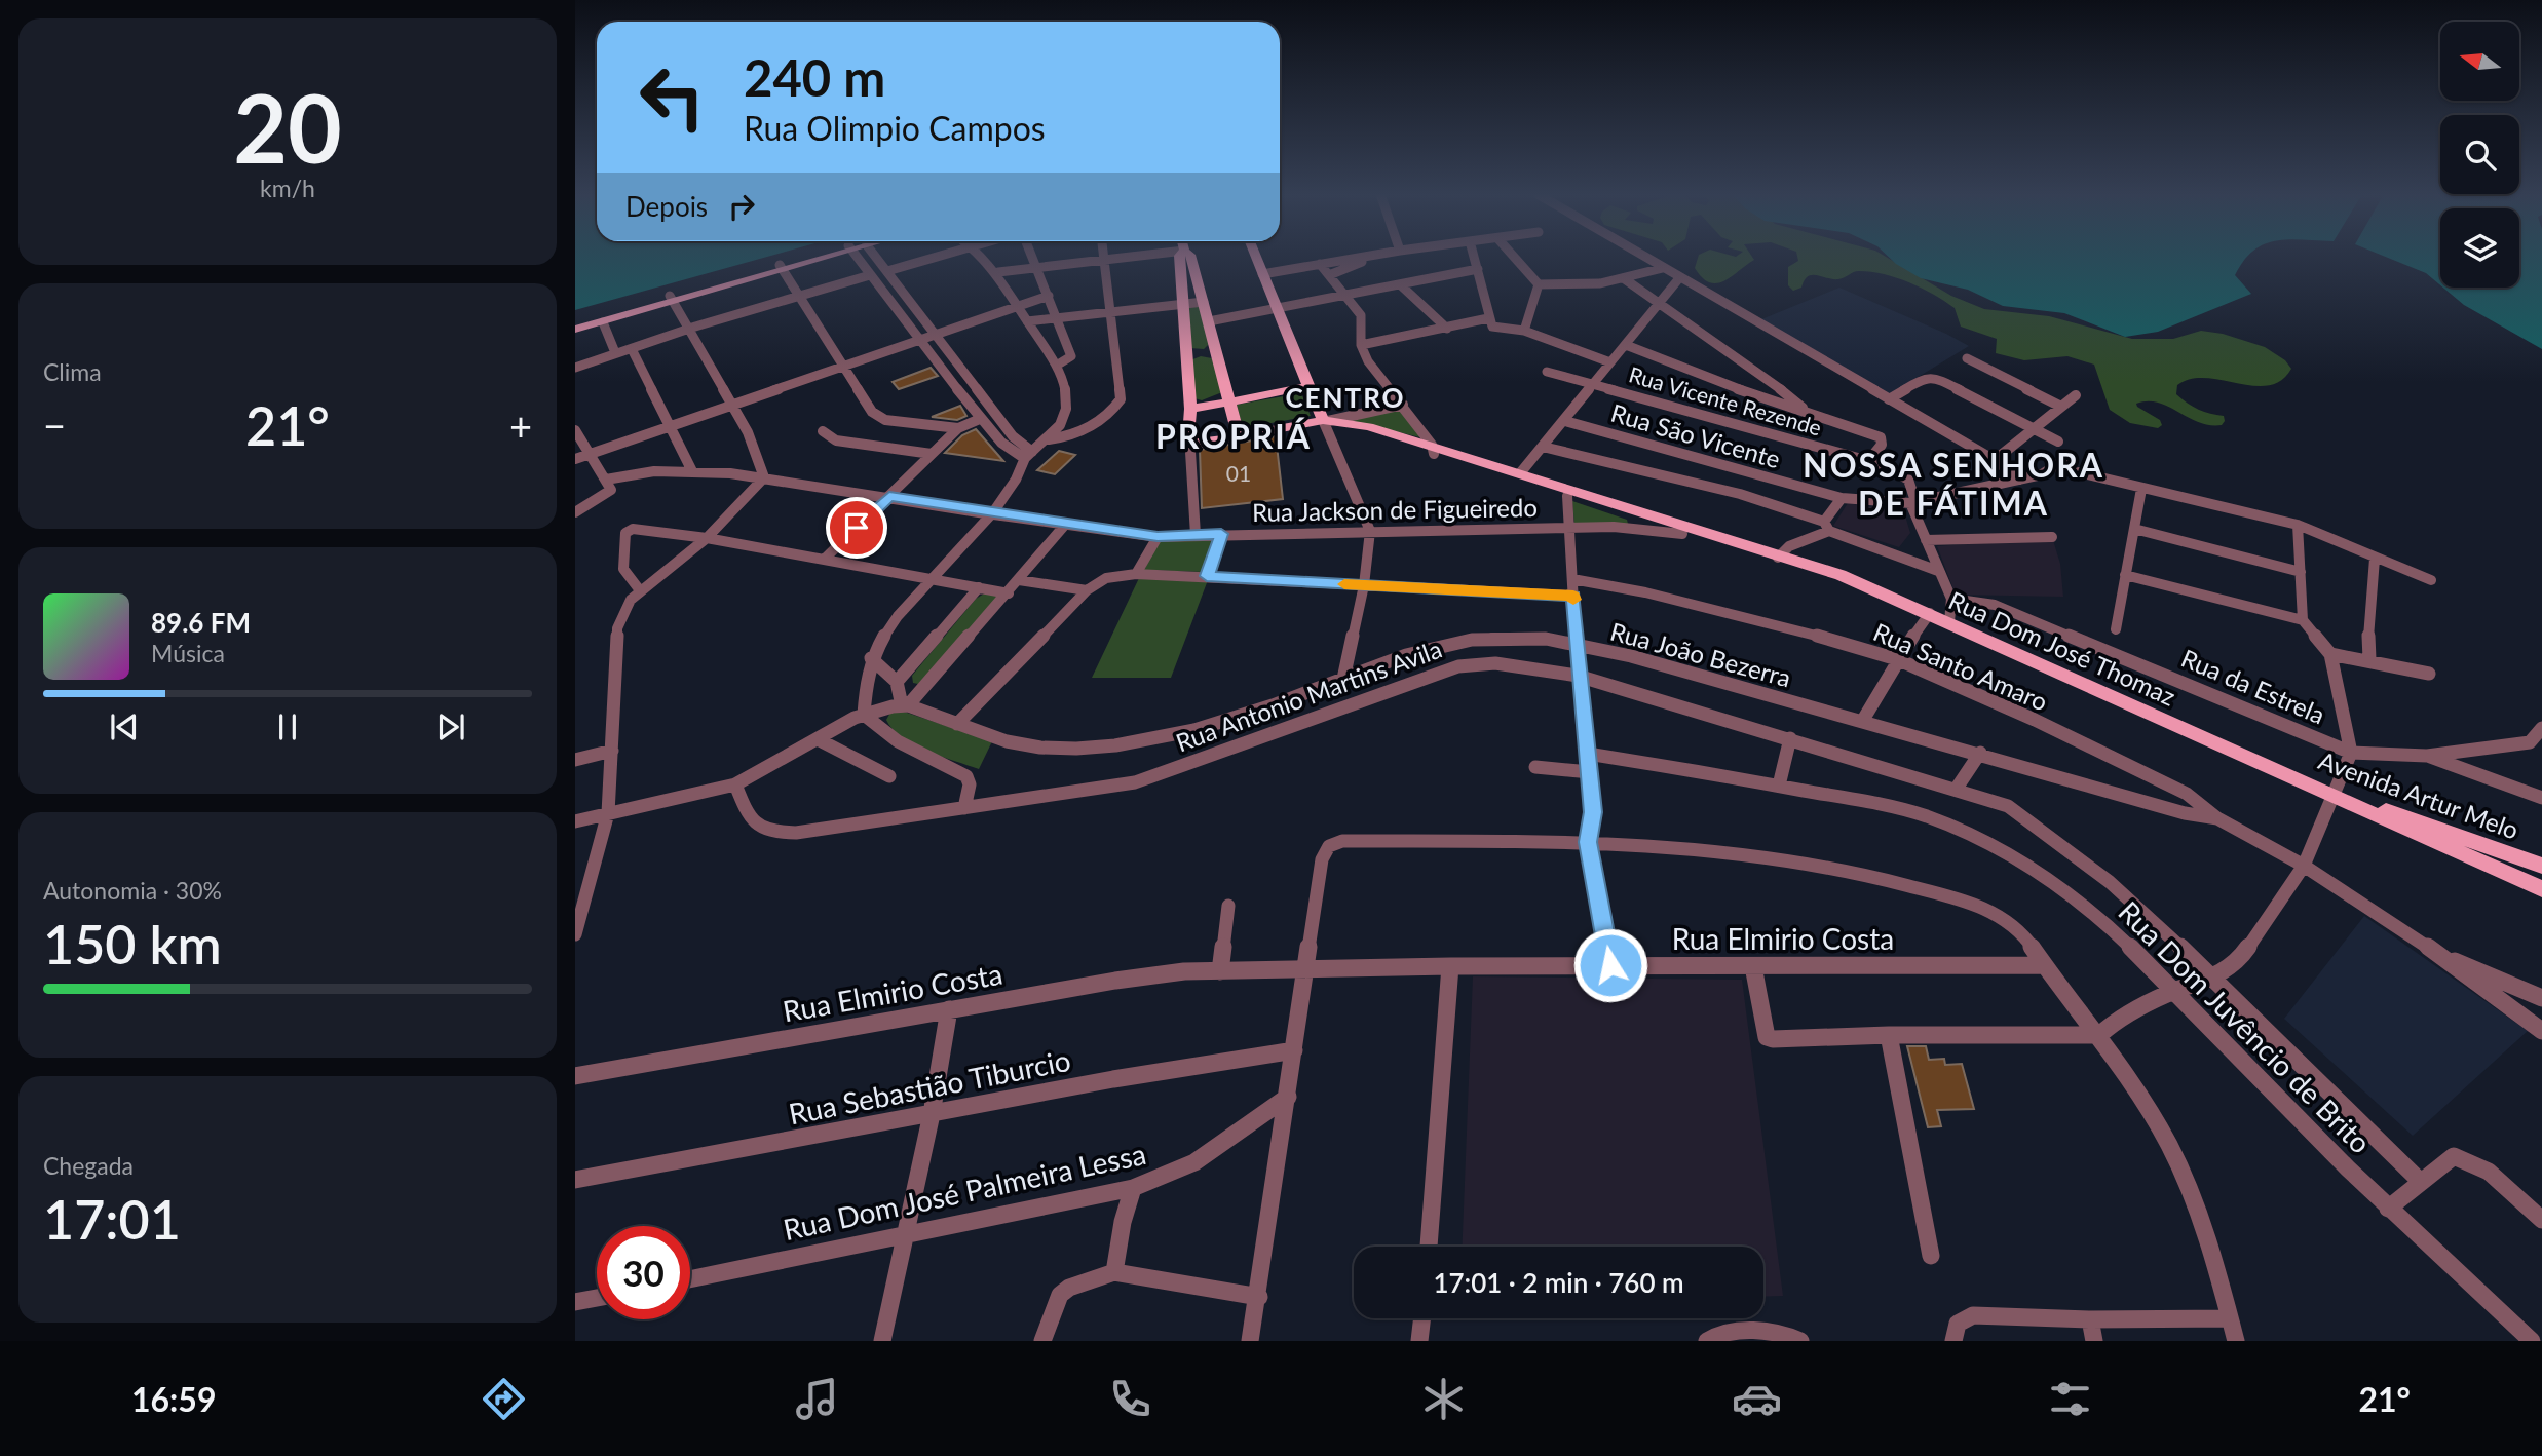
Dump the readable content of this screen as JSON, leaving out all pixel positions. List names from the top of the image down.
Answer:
{
  "streets": {
    "main road": ["Rua Dom José Thomaz", "Avenida Artur Melo"],
    "street": [
      "Rua Vicente Rezende",
      "Rua São Vicente",
      "Rua Jackson de Figueiredo",
      "Rua João Bezerra",
      "Rua Santo Amaro",
      "Rua da Estrela",
      "Rua Antonio Martins Avila",
      "Rua Elmirio Costa",
      "Rua Dom Juvêncio de Brito",
      "Rua Sebastião Tiburcio",
      "Rua Dom José Palmeira Lessa"
    ]
  },
  "crossings": [
    ["Rua Vicente Rezende", "Rua São Vicente"],
    ["Rua Vicente Rezende", "Rua da Estrela"],
    ["Rua Dom José Thomaz", "Avenida Artur Melo"],
    ["Rua João Bezerra", "Rua Santo Amaro"]
  ],
  "districts": ["CENTRO", "PROPRIÁ", "NOSSA SENHORA DE FÁTIMA"],
  "house_numbers": ["01"],
  "north": "left",
  "page": {
    "tile": [
      ["20", "km/h"],
      "Clima",
      ["Autonomia · 30%", "150 km"],
      ["Chegada", "17:01"]
    ],
    "turn": ["240 m", "Rua Olimpio Campos"],
    "then": "Depois",
    "heat": ["−", "21°", "+"],
    "song": ["89.6 FM", "Música"],
    "limit": "30",
    "trip": "17:01 · 2 min · 760 m",
    "tabs": ["16:59", "21°"]
  }
}
